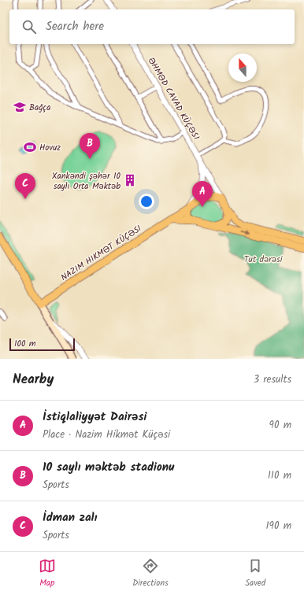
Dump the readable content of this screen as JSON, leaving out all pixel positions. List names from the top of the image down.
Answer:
{
  "streets": {
    "main road": ["NAZIM HIKMƏT KÜÇƏSI"],
    "street": ["ƏHMƏD CAVAD KÜÇƏSI"]
  },
  "crossings": [
    ["ƏHMƏD CAVAD KÜÇƏSI", "NAZIM HIKMƏT KÜÇƏSI"]
  ],
  "parks": ["Tut dərəsi"],
  "places": {
    "school or university": ["Bağça"],
    "sports": ["Hovuz"],
    "building": ["Xankəndi şəhər 10 saylı Orta Məktəb"]
  },
  "scale_bar": "100 m",
  "north": "top",
  "page": {
    "search": "Search here",
    "pins": ["B", "C", "A"],
    "scale": "100 m",
    "heading": ["Nearby", "3 results"],
    "list": [
      {
        "mark": "A",
        "name": "İstiqlaliyyət Dairəsi",
        "note": "Place · Nazim Hikmət Küçəsi",
        "value": "90 m"
      },
      {
        "mark": "B",
        "name": "10 saylı məktəb stadionu",
        "note": "Sports",
        "value": "110 m"
      },
      {
        "mark": "C",
        "name": "İdman zalı",
        "note": "Sports",
        "value": "190 m"
      }
    ],
    "nav": ["Map", "Directions", "Saved"]
  }
}
